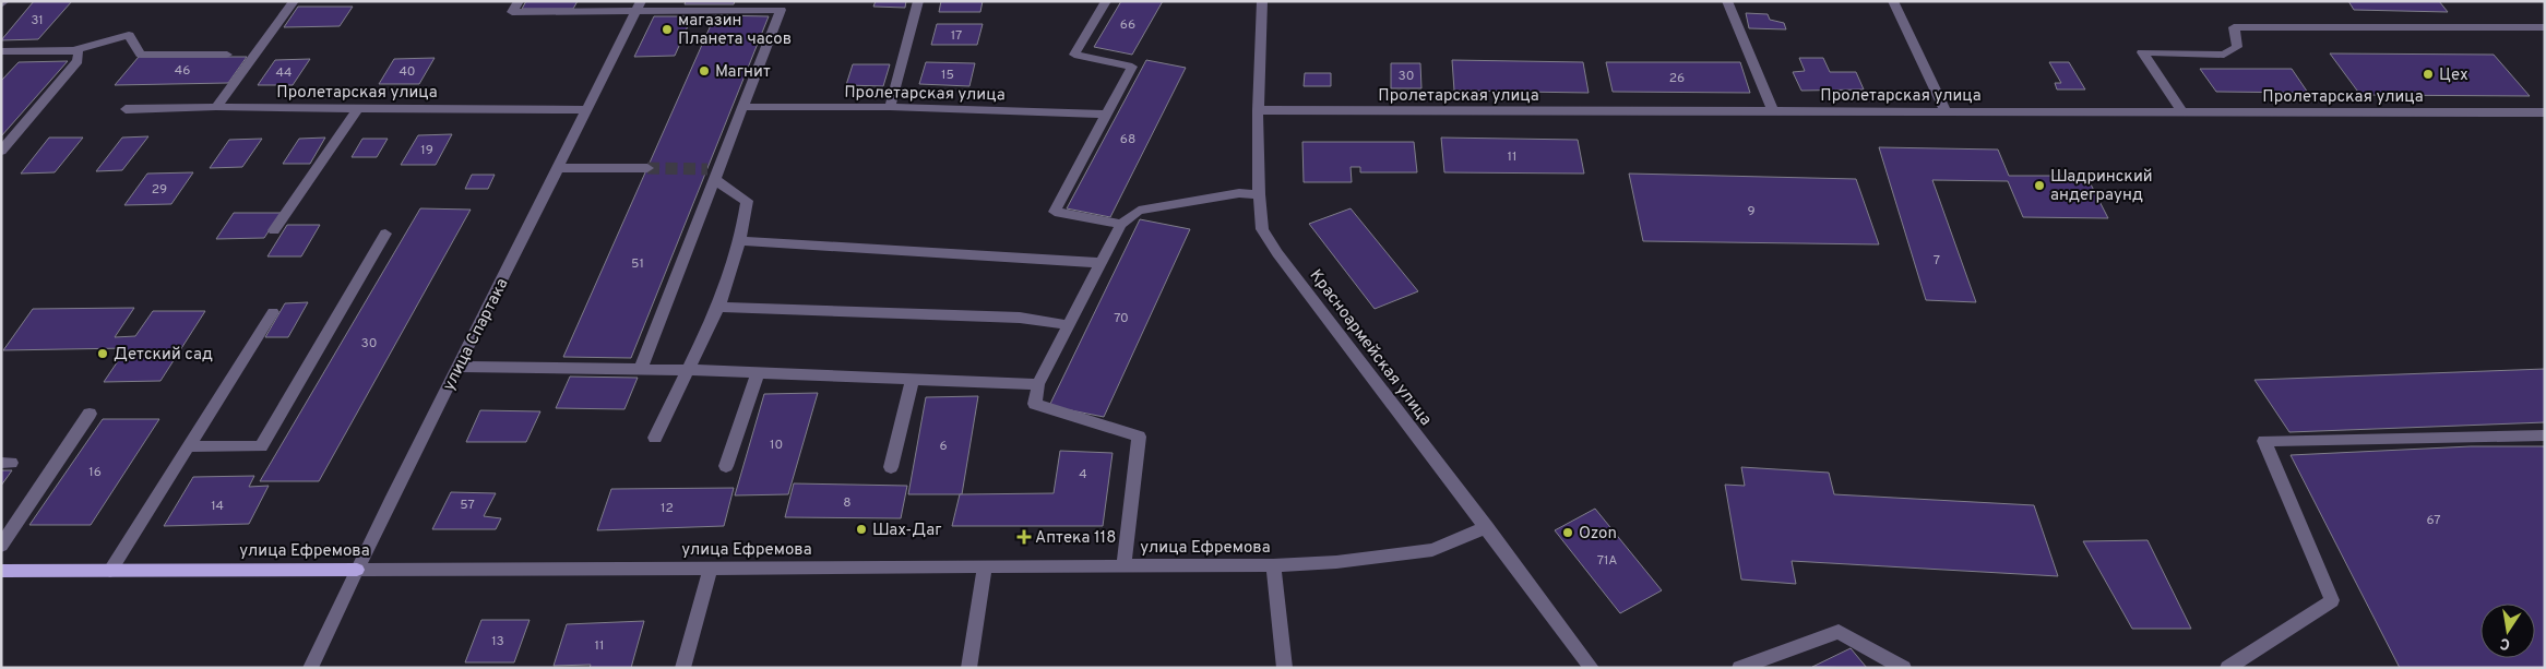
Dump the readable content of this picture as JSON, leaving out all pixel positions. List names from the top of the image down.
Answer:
{
  "streets": {
    "main road": ["улица Ефремова"],
    "street": ["Пролетарская улица", "улица Спартака", "Красноармейская улица"]
  },
  "crossings": [
    ["Пролетарская улица", "улица Спартака"],
    ["Пролетарская улица", "Красноармейская улица"],
    ["улица Спартака", "улица Ефремова"],
    ["Красноармейская улица", "улица Ефремова"]
  ],
  "places": {
    "other": [
      "магазин Планета часов",
      "Магнит",
      "Цех",
      "Шадринский андеграунд",
      "Детский сад",
      "Шах-Даг",
      "Ozon"
    ],
    "health": ["Аптека 118"]
  },
  "house_numbers": [
    "31",
    "66",
    "17",
    "46",
    "40",
    "44",
    "15",
    "30",
    "26",
    "68",
    "19",
    "11",
    "29",
    "9",
    "7",
    "51",
    "70",
    "30",
    "10",
    "6",
    "16",
    "4",
    "8",
    "57",
    "14",
    "12",
    "67",
    "71А",
    "13",
    "11"
  ],
  "north": "bottom"
}
